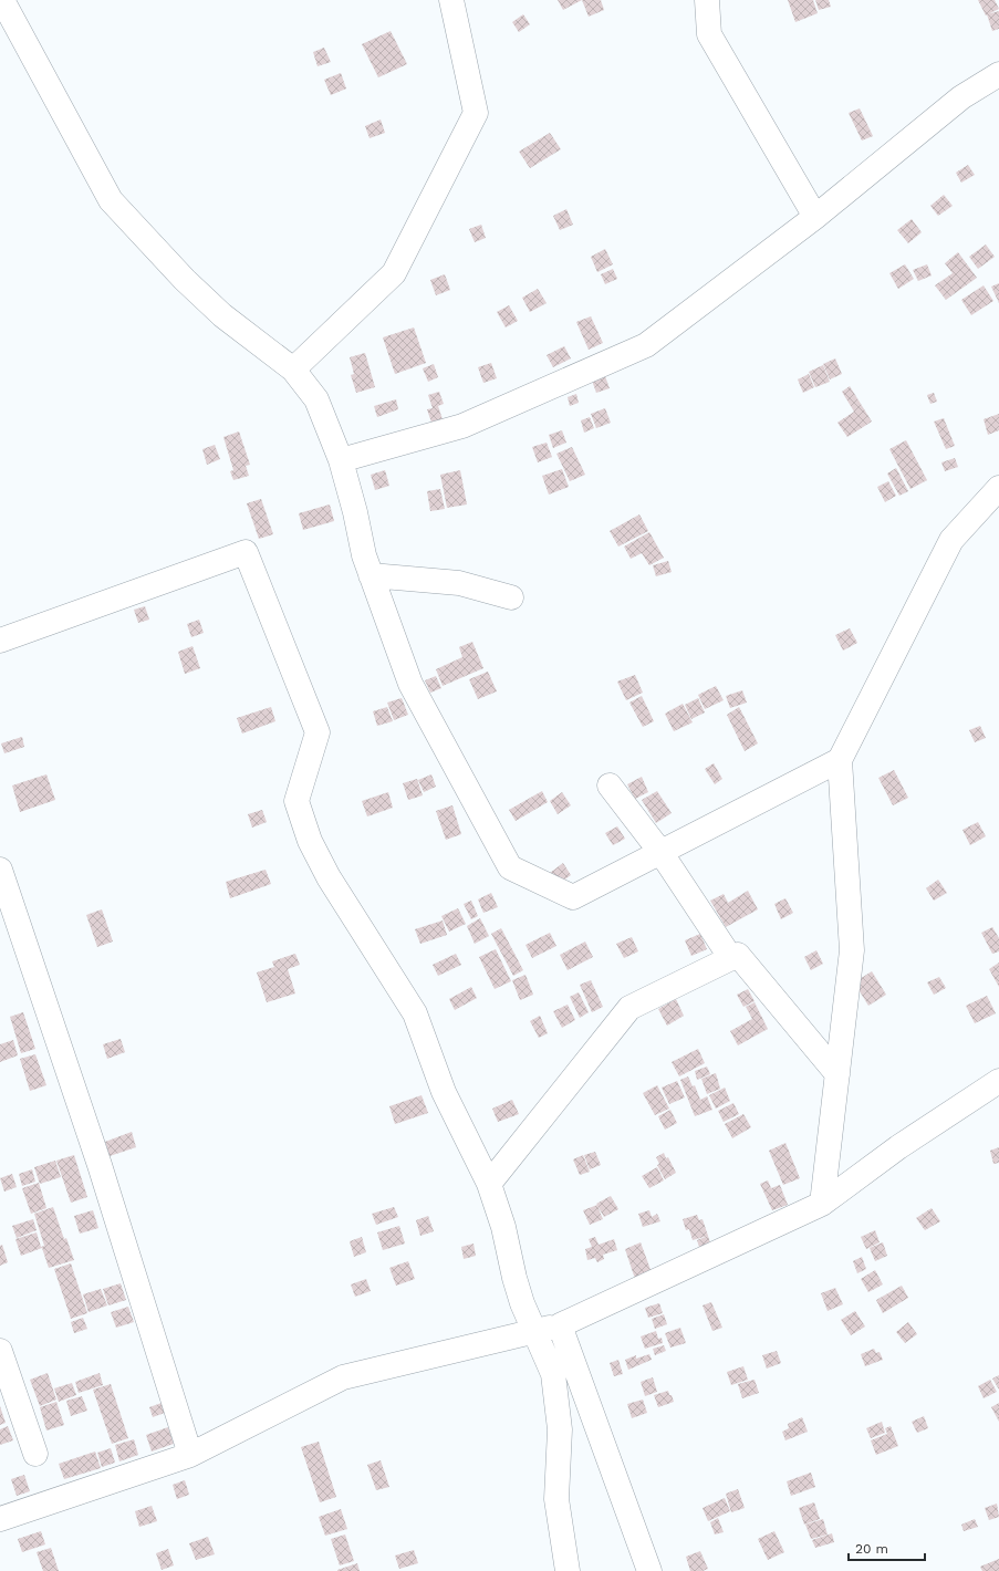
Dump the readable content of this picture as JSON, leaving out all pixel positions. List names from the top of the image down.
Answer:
{
  "scale_bar": "20 m"
}
